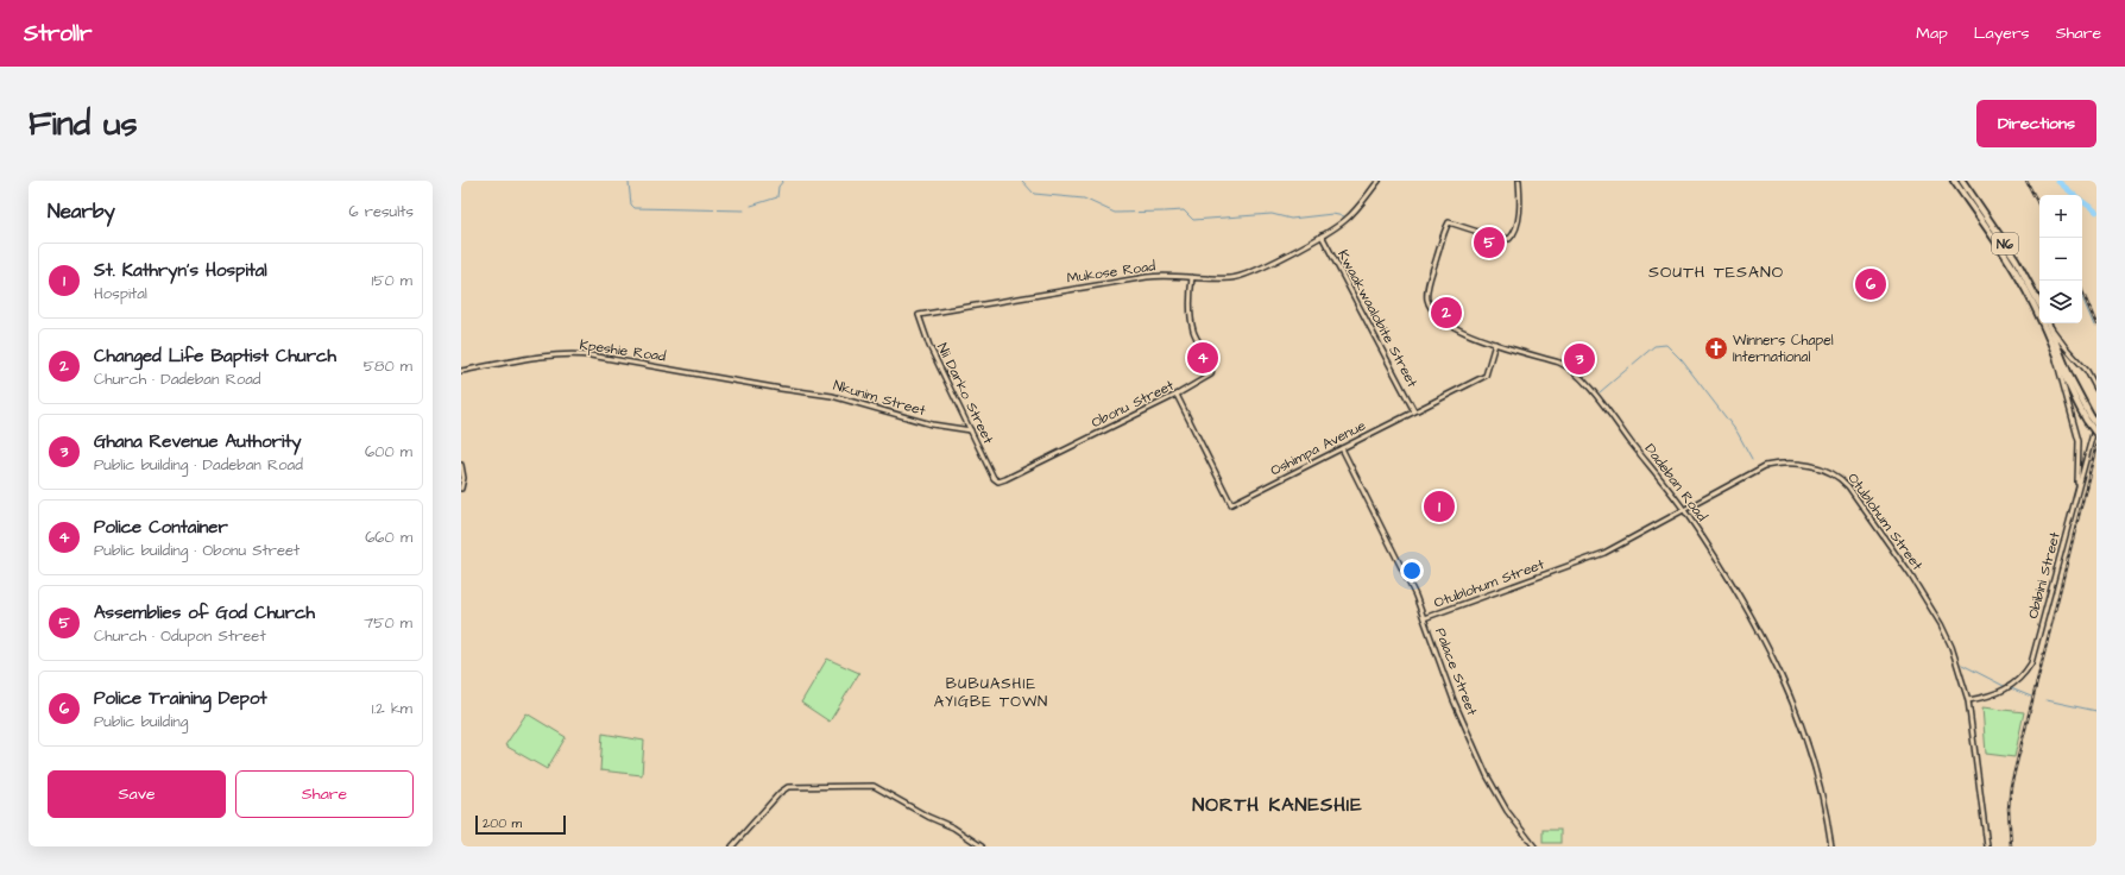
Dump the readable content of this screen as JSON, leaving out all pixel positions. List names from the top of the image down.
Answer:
{
  "streets": {
    "highway": ["N6"],
    "street": [
      "Mukose Road",
      "Kwaakwaalobite Street",
      "Kpeshie Road",
      "Nii Darko Street",
      "Nkunim Street",
      "Obonu Street",
      "Oshimpa Avenue",
      "Dadeban Road",
      "Otublohum Street",
      "Obibini Street",
      "Palace Street"
    ]
  },
  "crossings": [
    ["N6", "Obibini Street"],
    ["Mukose Road", "Kwaakwaalobite Street"],
    ["Mukose Road", "Nii Darko Street"],
    ["Mukose Road", "Obonu Street"],
    ["Kwaakwaalobite Street", "Oshimpa Avenue"],
    ["Kpeshie Road", "Nkunim Street"],
    ["Nii Darko Street", "Nkunim Street"],
    ["Nii Darko Street", "Obonu Street"],
    ["Obonu Street", "Oshimpa Avenue"],
    ["Oshimpa Avenue", "Dadeban Road"],
    ["Oshimpa Avenue", "Palace Street"],
    ["Dadeban Road", "Otublohum Street"],
    ["Otublohum Street", "Obibini Street"],
    ["Otublohum Street", "Palace Street"]
  ],
  "districts": ["SOUTH TESANO", "BUBUASHIE AYIGBE TOWN", "NORTH KANESHIE"],
  "places": {
    "church": ["Winners Chapel International"]
  },
  "scale_bar": "200 m",
  "page": {
    "header": "Strollr",
    "nav": ["Map", "Layers", "Share"],
    "buttons": [
      "Directions",
      ["Save", "Share"]
    ],
    "title": "Find us",
    "heading": ["Nearby", "6 results"],
    "map_buttons": ["+", "−"],
    "pins": [
      "5",
      "6",
      "2",
      "4",
      "3",
      "1"
    ],
    "list": [
      {
        "mark": "1",
        "name": "St. Kathryn's Hospital",
        "note": "Hospital",
        "value": "150 m"
      },
      {
        "mark": "2",
        "name": "Changed Life Baptist Church",
        "note": "Church · Dadeban Road",
        "value": "580 m"
      },
      {
        "mark": "3",
        "name": "Ghana Revenue Authority",
        "note": "Public building · Dadeban Road",
        "value": "600 m"
      },
      {
        "mark": "4",
        "name": "Police Container",
        "note": "Public building · Obonu Street",
        "value": "660 m"
      },
      {
        "mark": "5",
        "name": "Assemblies of God Church",
        "note": "Church · Odupon Street",
        "value": "750 m"
      },
      {
        "mark": "6",
        "name": "Police Training Depot",
        "note": "Public building",
        "value": "1.2 km"
      }
    ],
    "scale": "200 m"
  }
}
